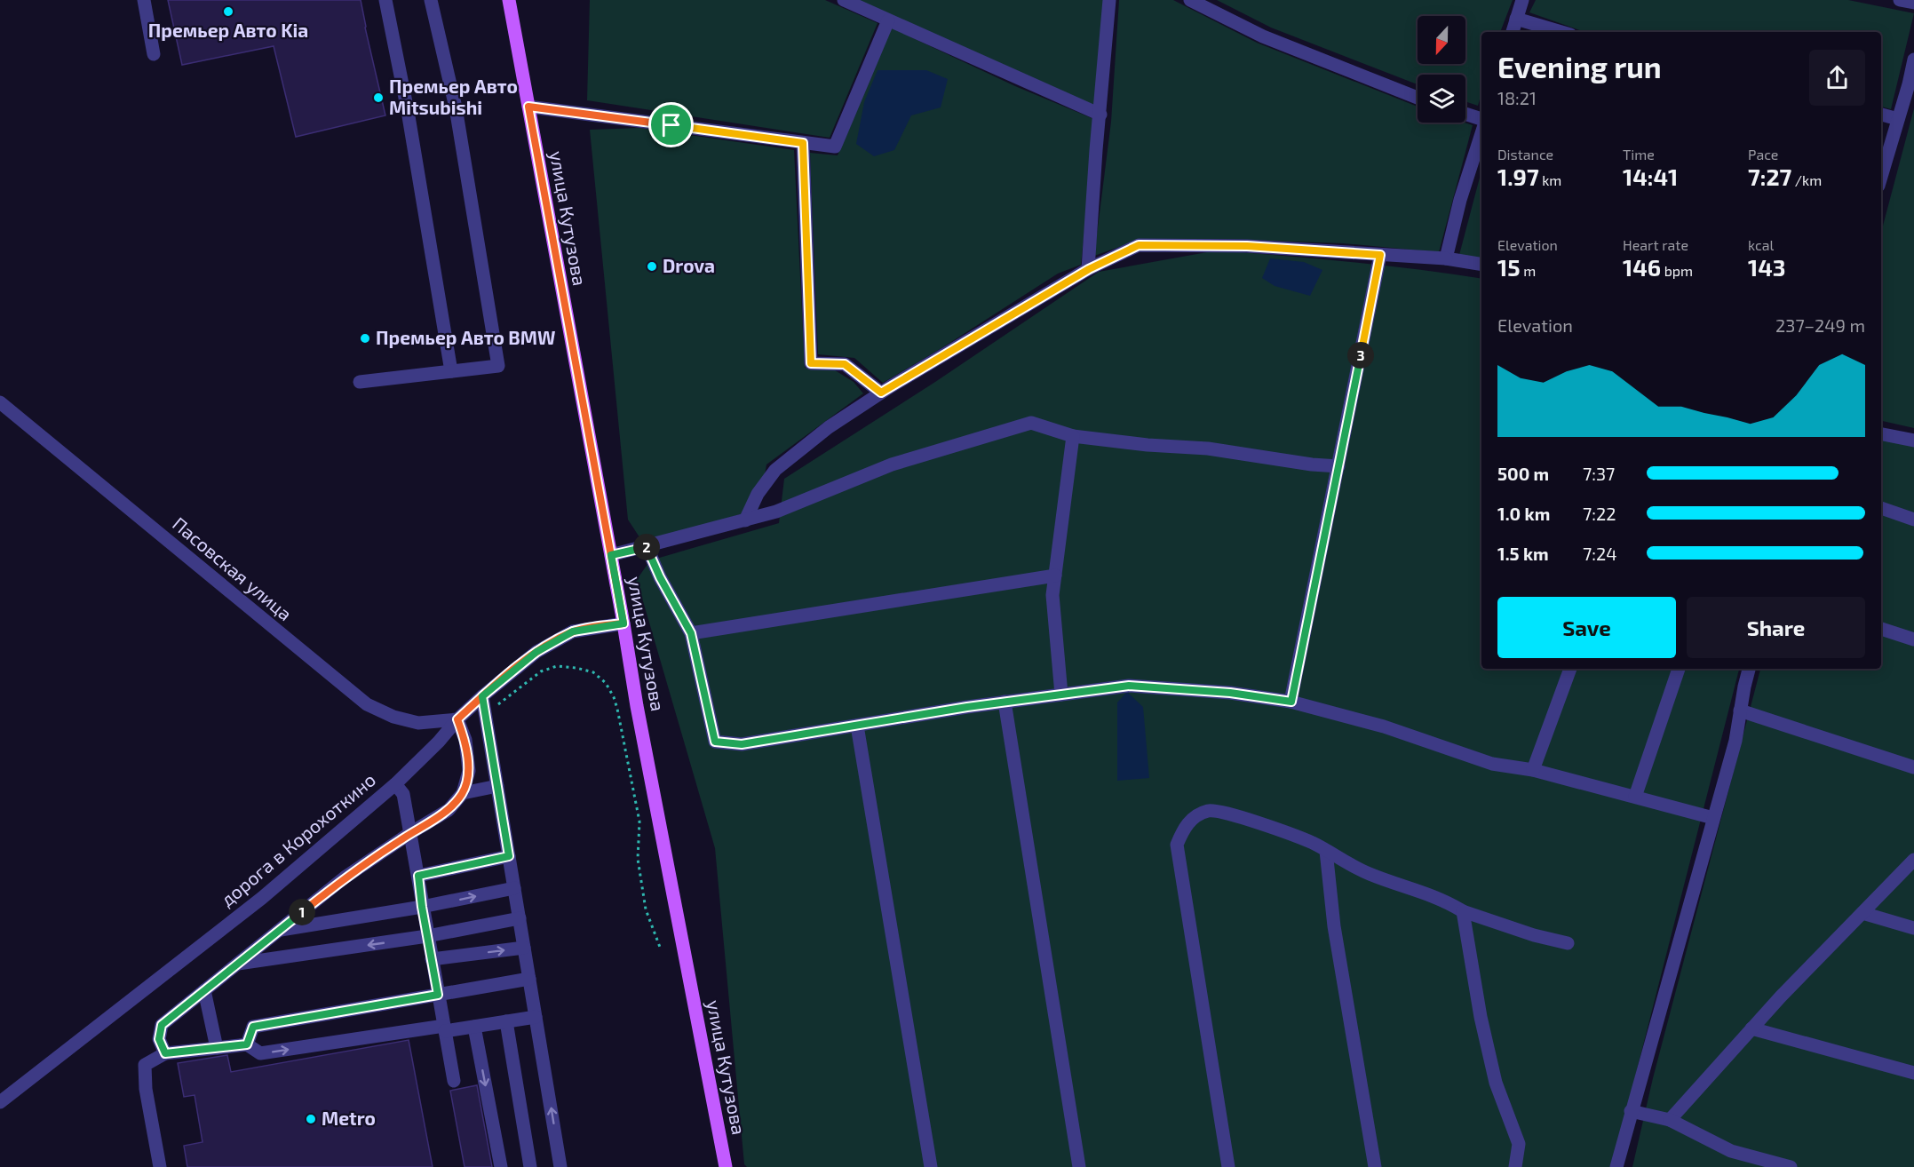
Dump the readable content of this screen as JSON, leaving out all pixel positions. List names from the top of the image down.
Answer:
{
  "streets": {
    "main road": ["улица Кутузова"],
    "street": ["Пасовская улица", "дорога в Корохоткино"]
  },
  "crossings": [
    ["улица Кутузова", "дорога в Корохоткино"],
    ["Пасовская улица", "дорога в Корохоткино"]
  ],
  "places": [
    "Премьер Авто Kia",
    "Премьер Авто Mitsubishi",
    "Drova",
    "Премьер Авто BMW",
    "Metro"
  ],
  "north": "bottom",
  "page": {
    "heading": ["Evening run", "18:21"],
    "stats": [
      ["Distance", "1.97 km"],
      ["Time", "14:41"],
      ["Pace", "7:27 /km"],
      ["Elevation", "15 m"],
      ["Heart rate", "146 bpm"],
      ["kcal", "143"]
    ],
    "chart": ["Elevation", "237–249 m"],
    "pins": ["3", "2", "1"],
    "list": [
      {
        "name": "500 m",
        "note": "7:37"
      },
      {
        "name": "1.0 km",
        "note": "7:22"
      },
      {
        "name": "1.5 km",
        "note": "7:24"
      }
    ],
    "buttons": ["Save", "Share"]
  }
}
